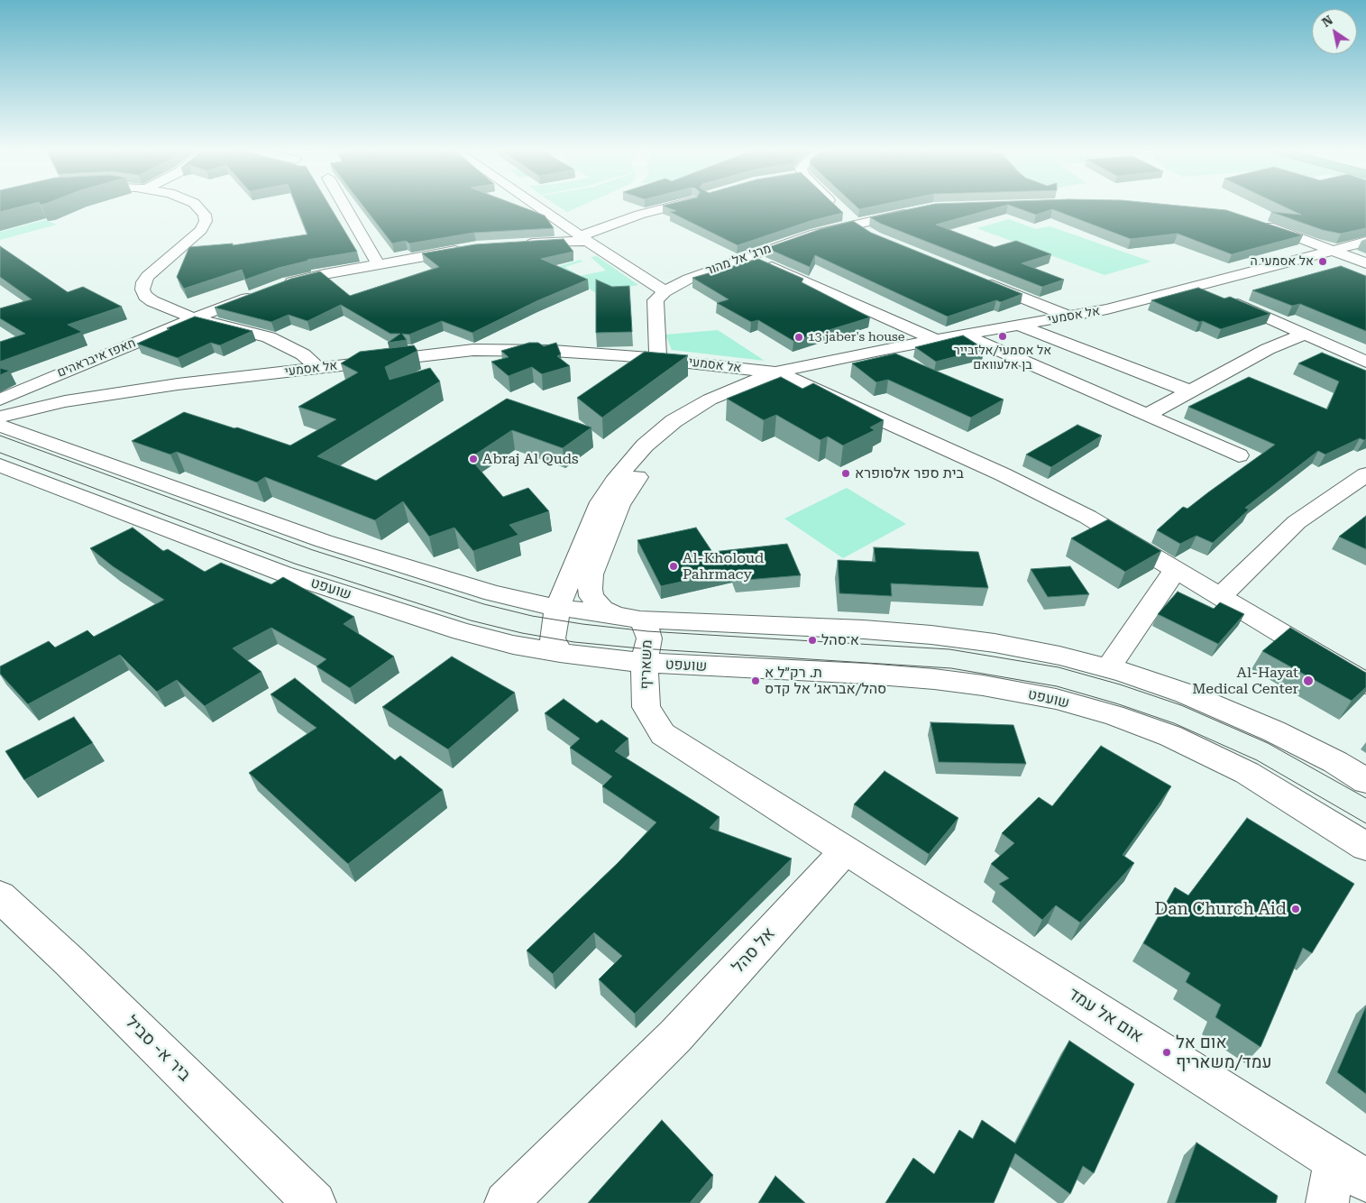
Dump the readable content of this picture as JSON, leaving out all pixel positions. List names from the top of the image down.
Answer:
{
  "streets": {
    "street": [
      "מרג' אל מהור",
      "אל אסמעי",
      "חאפז איבראהים",
      "שועפט",
      "משאריף",
      "אל סהל",
      "אום אל עמד",
      "ביר א- סביל"
    ]
  },
  "crossings": [
    ["שועפט", "משאריף"],
    ["משאריף", "אל סהל"],
    ["משאריף", "אום אל עמד"],
    ["אל סהל", "אום אל עמד"]
  ],
  "places": [
    "אל אסמעי ה",
    "אל אסמעי/אלזבייר בן אלעוואם",
    "13 jaber's house",
    "Abraj Al Quds",
    "בית ספר אלסופרא",
    "Al-Kholoud Pahrmacy",
    "א־סהל",
    "ת. רק״ל א סהל/אבראג׳ אל קדס",
    "Al-Hayat Medical Center",
    "Dan Church Aid",
    "אום אל עמד/משאריף"
  ],
  "north": "top left"
}
